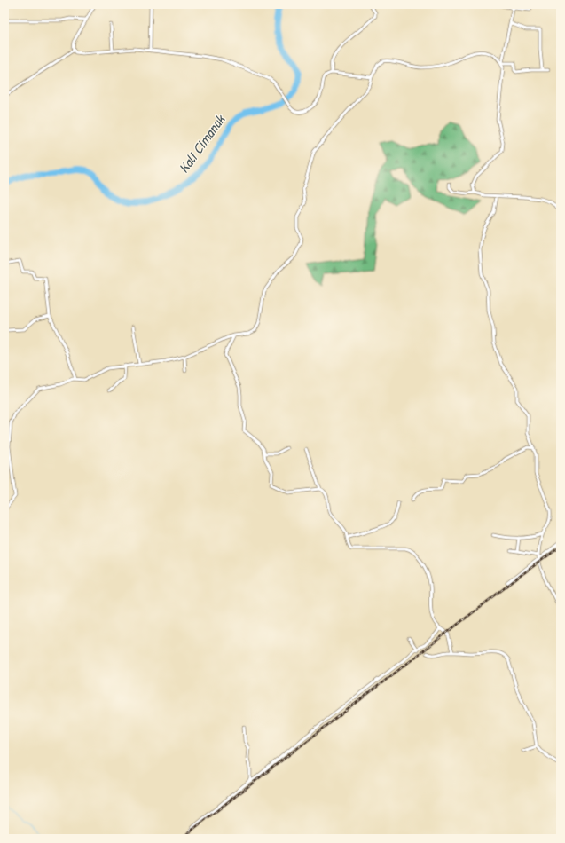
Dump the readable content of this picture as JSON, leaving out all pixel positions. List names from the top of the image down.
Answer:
{
  "water": ["Kali Cimanuk"]
}
